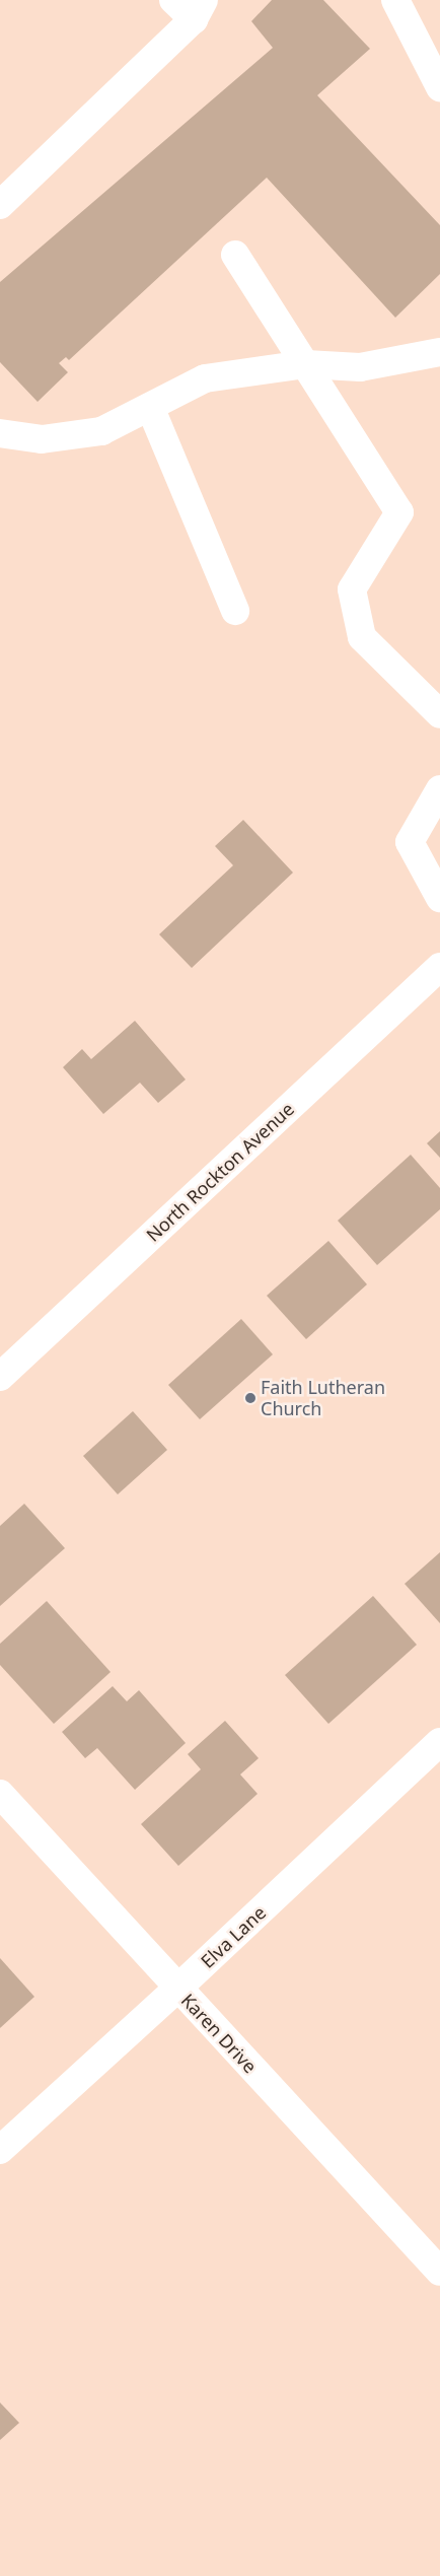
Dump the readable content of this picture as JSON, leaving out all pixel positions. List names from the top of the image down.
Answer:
{
  "streets": {
    "street": ["North Rockton Avenue", "Elva Lane", "Karen Drive"]
  },
  "crossings": [
    ["Elva Lane", "Karen Drive"]
  ],
  "places": ["Faith Lutheran Church"]
}
